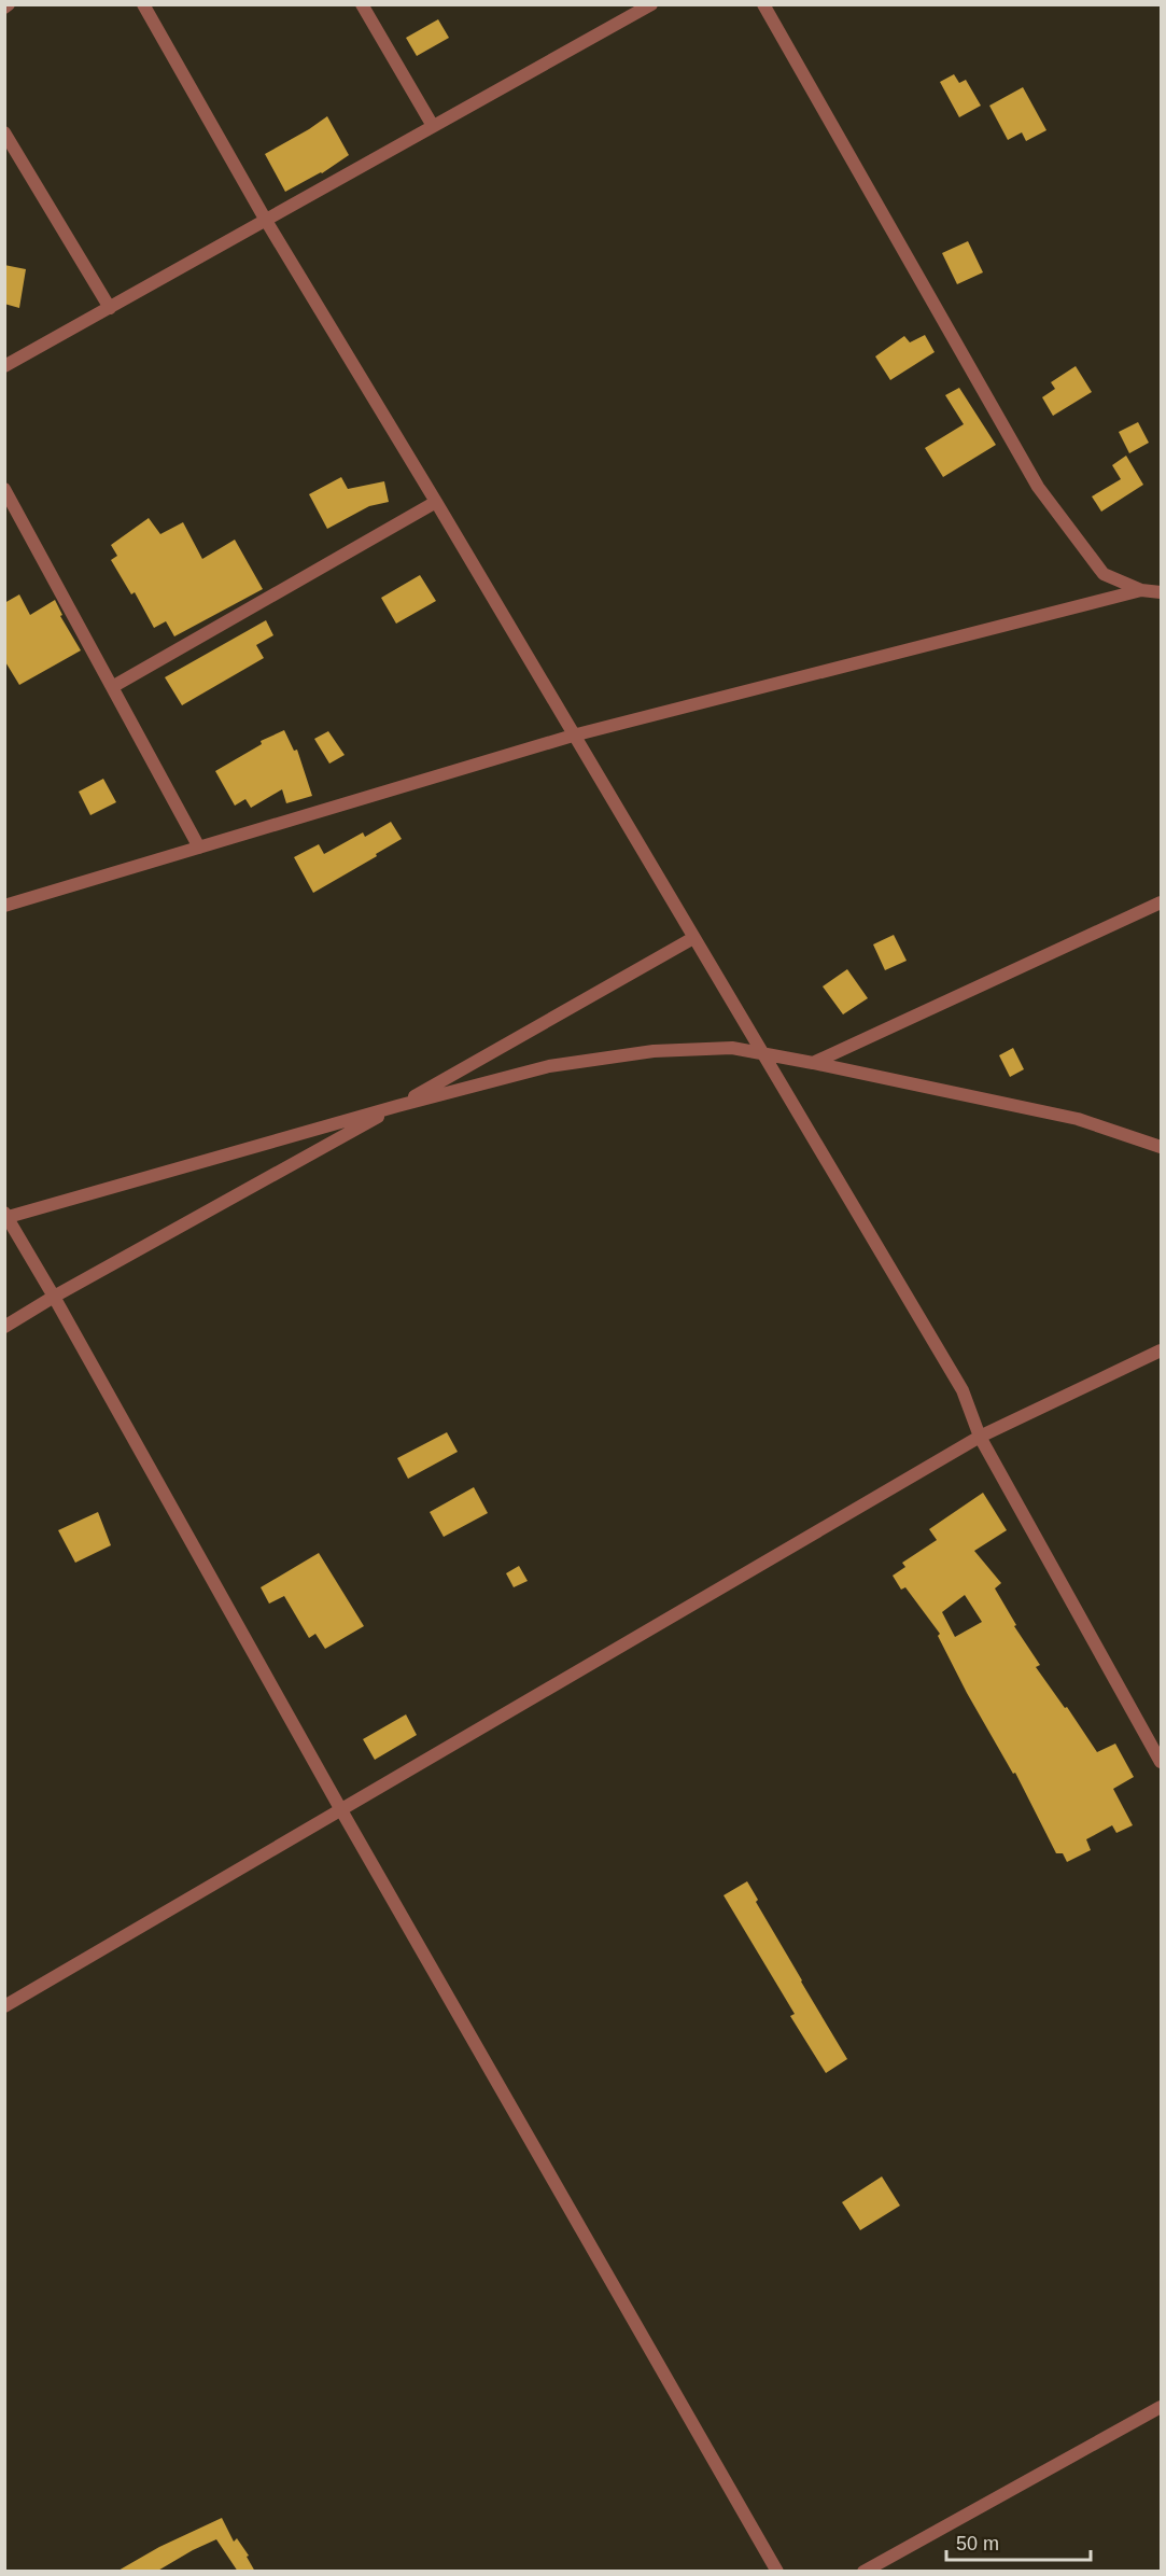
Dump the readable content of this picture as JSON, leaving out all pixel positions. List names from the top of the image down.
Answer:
{
  "scale_bar": "50 m"
}
